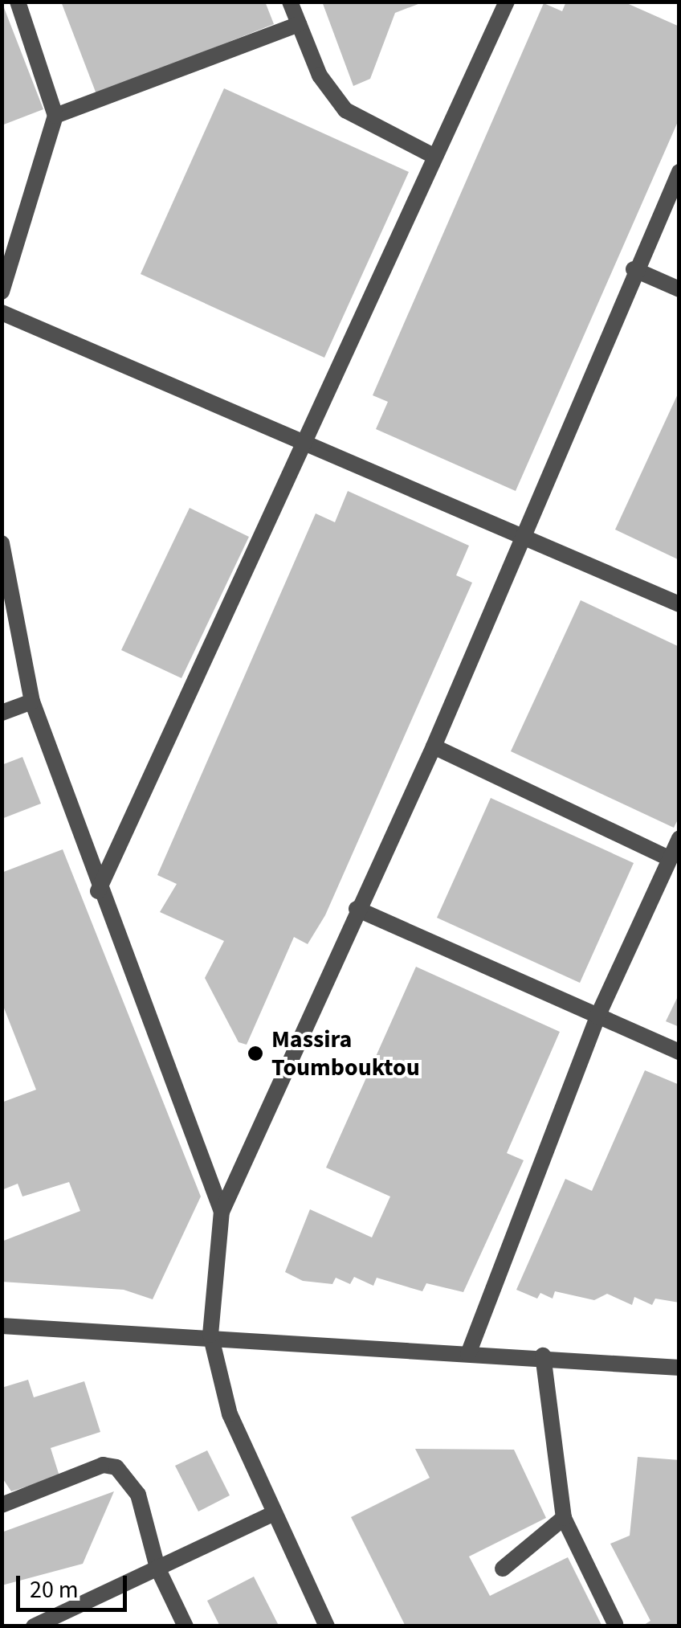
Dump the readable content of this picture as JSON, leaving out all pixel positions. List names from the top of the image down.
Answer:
{
  "places": ["Massira Toumbouktou"],
  "scale_bar": "20 m"
}
